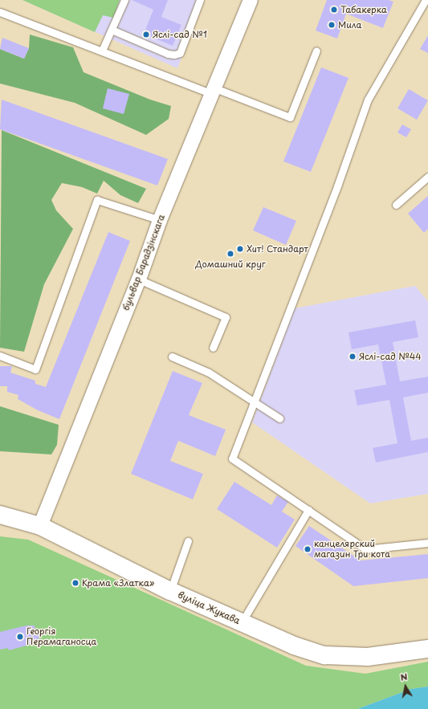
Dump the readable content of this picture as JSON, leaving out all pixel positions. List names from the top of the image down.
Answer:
{
  "streets": {
    "street": ["бульвар Барадзінскага", "вуліца Жукава"]
  },
  "crossings": [
    ["бульвар Барадзінскага", "вуліца Жукава"]
  ],
  "places": [
    "Табакерка",
    "Мила",
    "Яслі-сад №1",
    "Хит! Стандарт",
    "Домашний круг",
    "Яслі-сад №44",
    "канцелярский магазин Три кота",
    "Крама «Златка»",
    "Георгія Перамаганосца"
  ],
  "north": "top"
}
